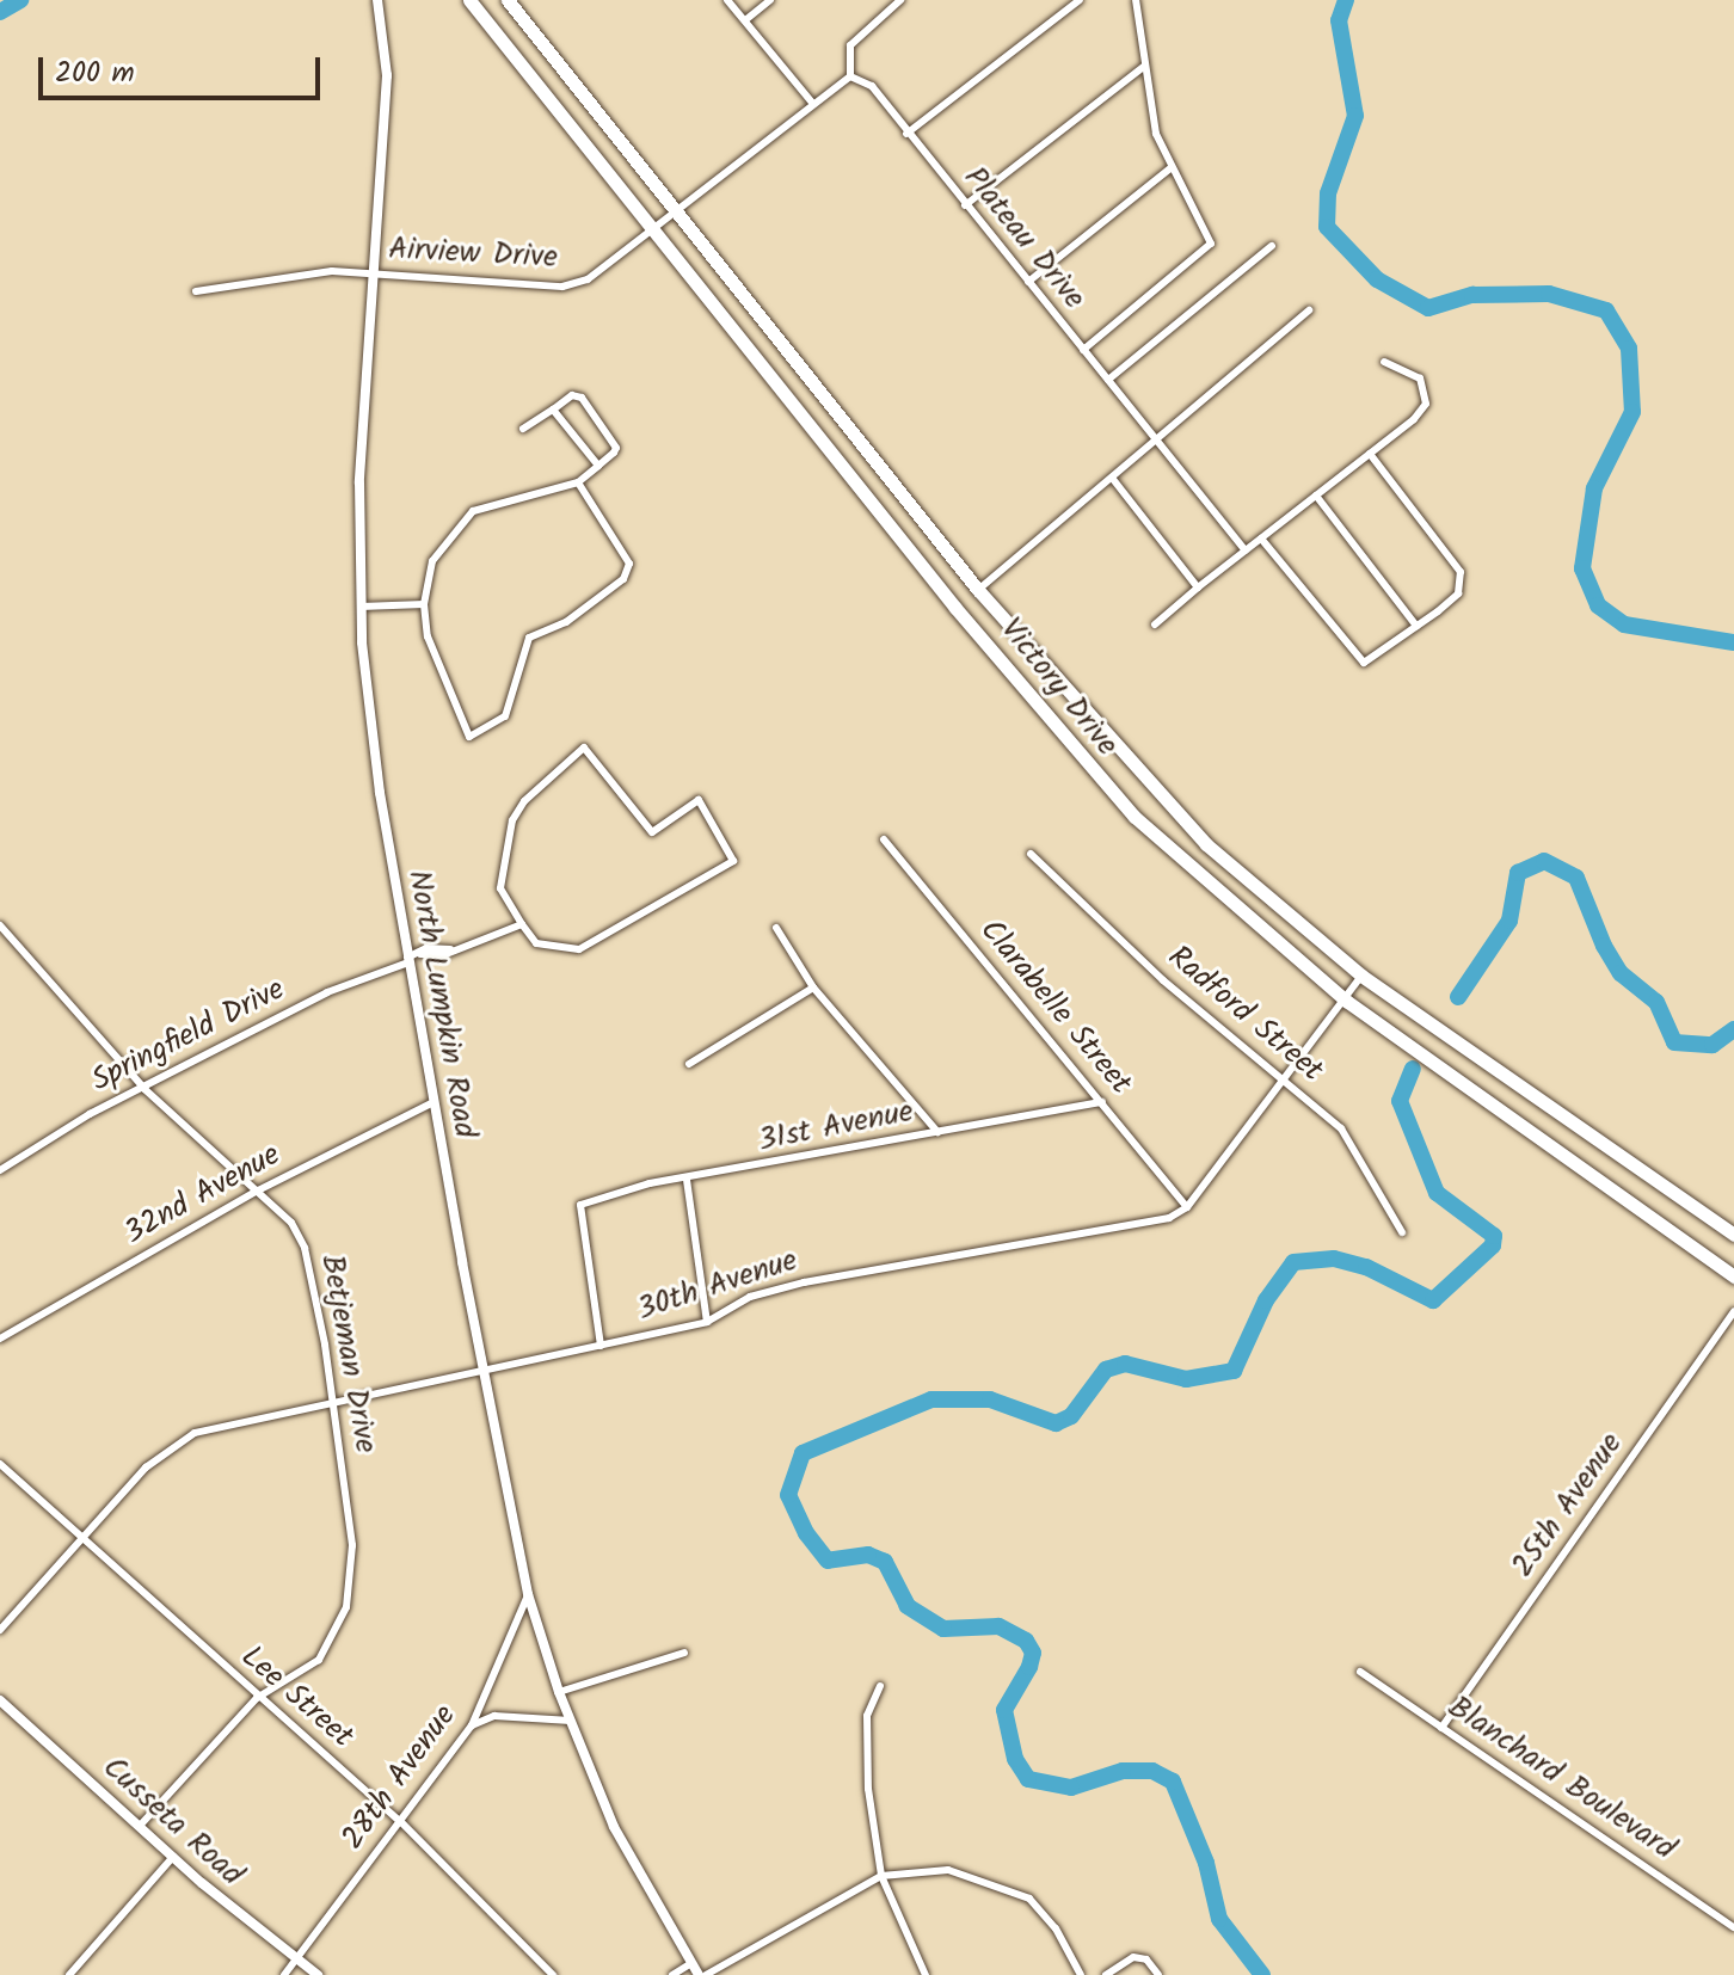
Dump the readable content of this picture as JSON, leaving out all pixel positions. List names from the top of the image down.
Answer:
{
  "streets": {
    "highway": ["Victory Drive"],
    "street": [
      "Plateau Drive",
      "Airview Drive",
      "North Lumpkin Road",
      "Clarabelle Street",
      "Radford Street",
      "Springfield Drive",
      "31st Avenue",
      "32nd Avenue",
      "30th Avenue",
      "Betjeman Drive",
      "25th Avenue",
      "Lee Street",
      "28th Avenue",
      "Blanchard Boulevard",
      "Cusseta Road"
    ]
  },
  "crossings": [
    ["Plateau Drive", "Airview Drive"],
    ["Airview Drive", "Victory Drive"],
    ["Airview Drive", "North Lumpkin Road"],
    ["North Lumpkin Road", "Springfield Drive"],
    ["North Lumpkin Road", "32nd Avenue"],
    ["North Lumpkin Road", "30th Avenue"],
    ["North Lumpkin Road", "28th Avenue"],
    ["Clarabelle Street", "31st Avenue"],
    ["Clarabelle Street", "30th Avenue"],
    ["Springfield Drive", "Betjeman Drive"],
    ["31st Avenue", "30th Avenue"],
    ["32nd Avenue", "Betjeman Drive"],
    ["30th Avenue", "Betjeman Drive"],
    ["30th Avenue", "Lee Street"],
    ["Betjeman Drive", "Lee Street"],
    ["Betjeman Drive", "Cusseta Road"],
    ["25th Avenue", "Blanchard Boulevard"],
    ["Lee Street", "28th Avenue"],
    ["28th Avenue", "Cusseta Road"]
  ],
  "scale_bar": "200 m"
}
